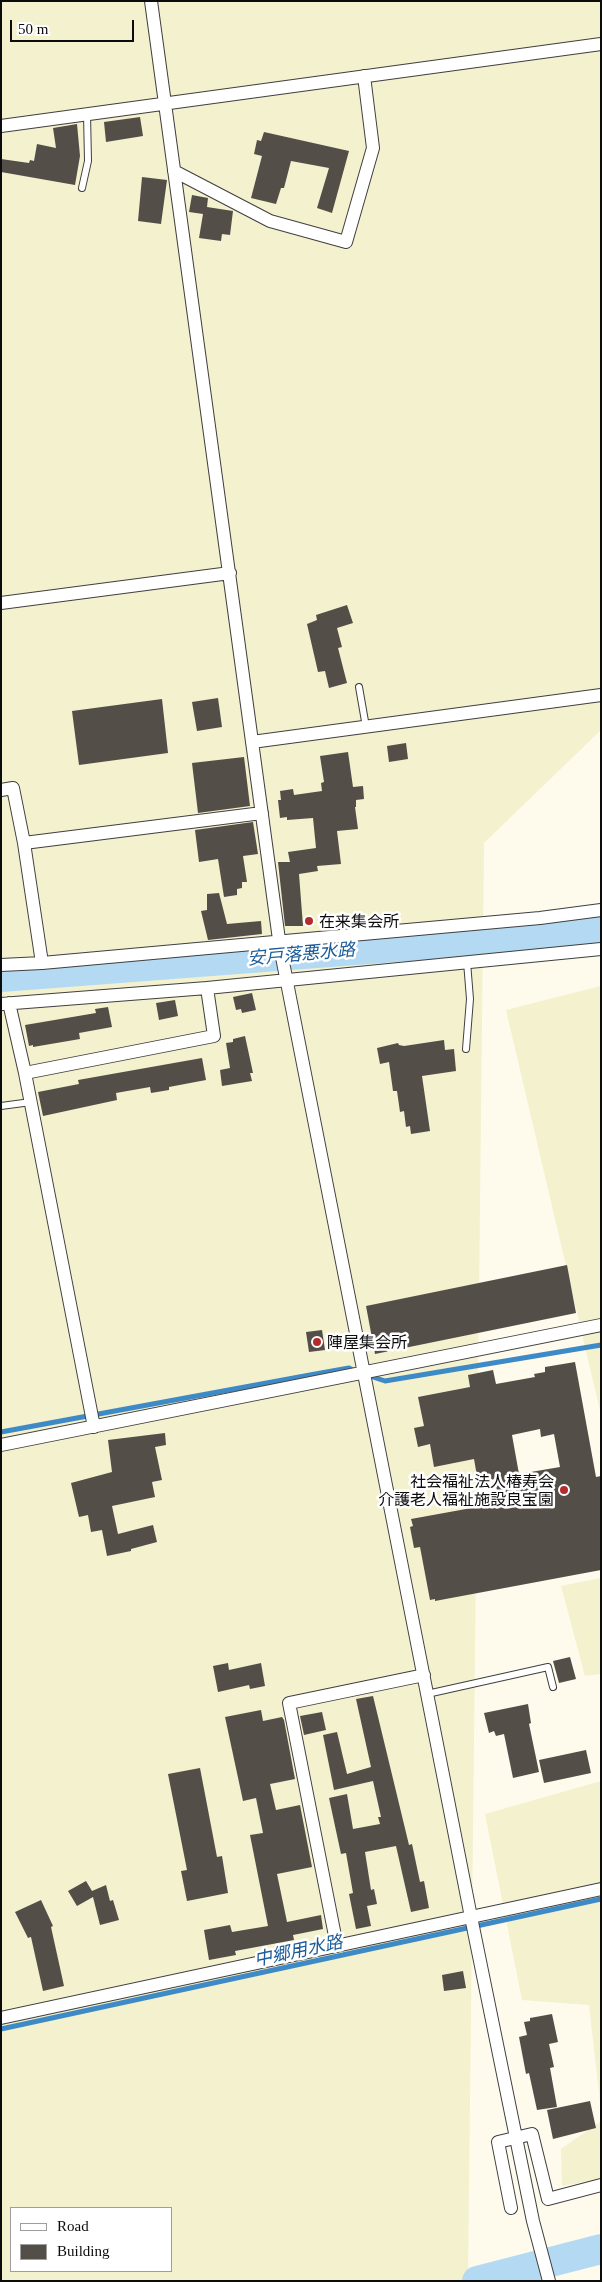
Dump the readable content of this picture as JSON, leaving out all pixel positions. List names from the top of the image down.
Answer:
{
  "water": ["安戸落悪水路", "中郷用水路"],
  "places": ["在来集会所", "陣屋集会所", "社会福祉法人椿寿会 介護老人福祉施設良宝園"],
  "legend": ["Road", "Building"],
  "scale_bar": "50 m"
}
